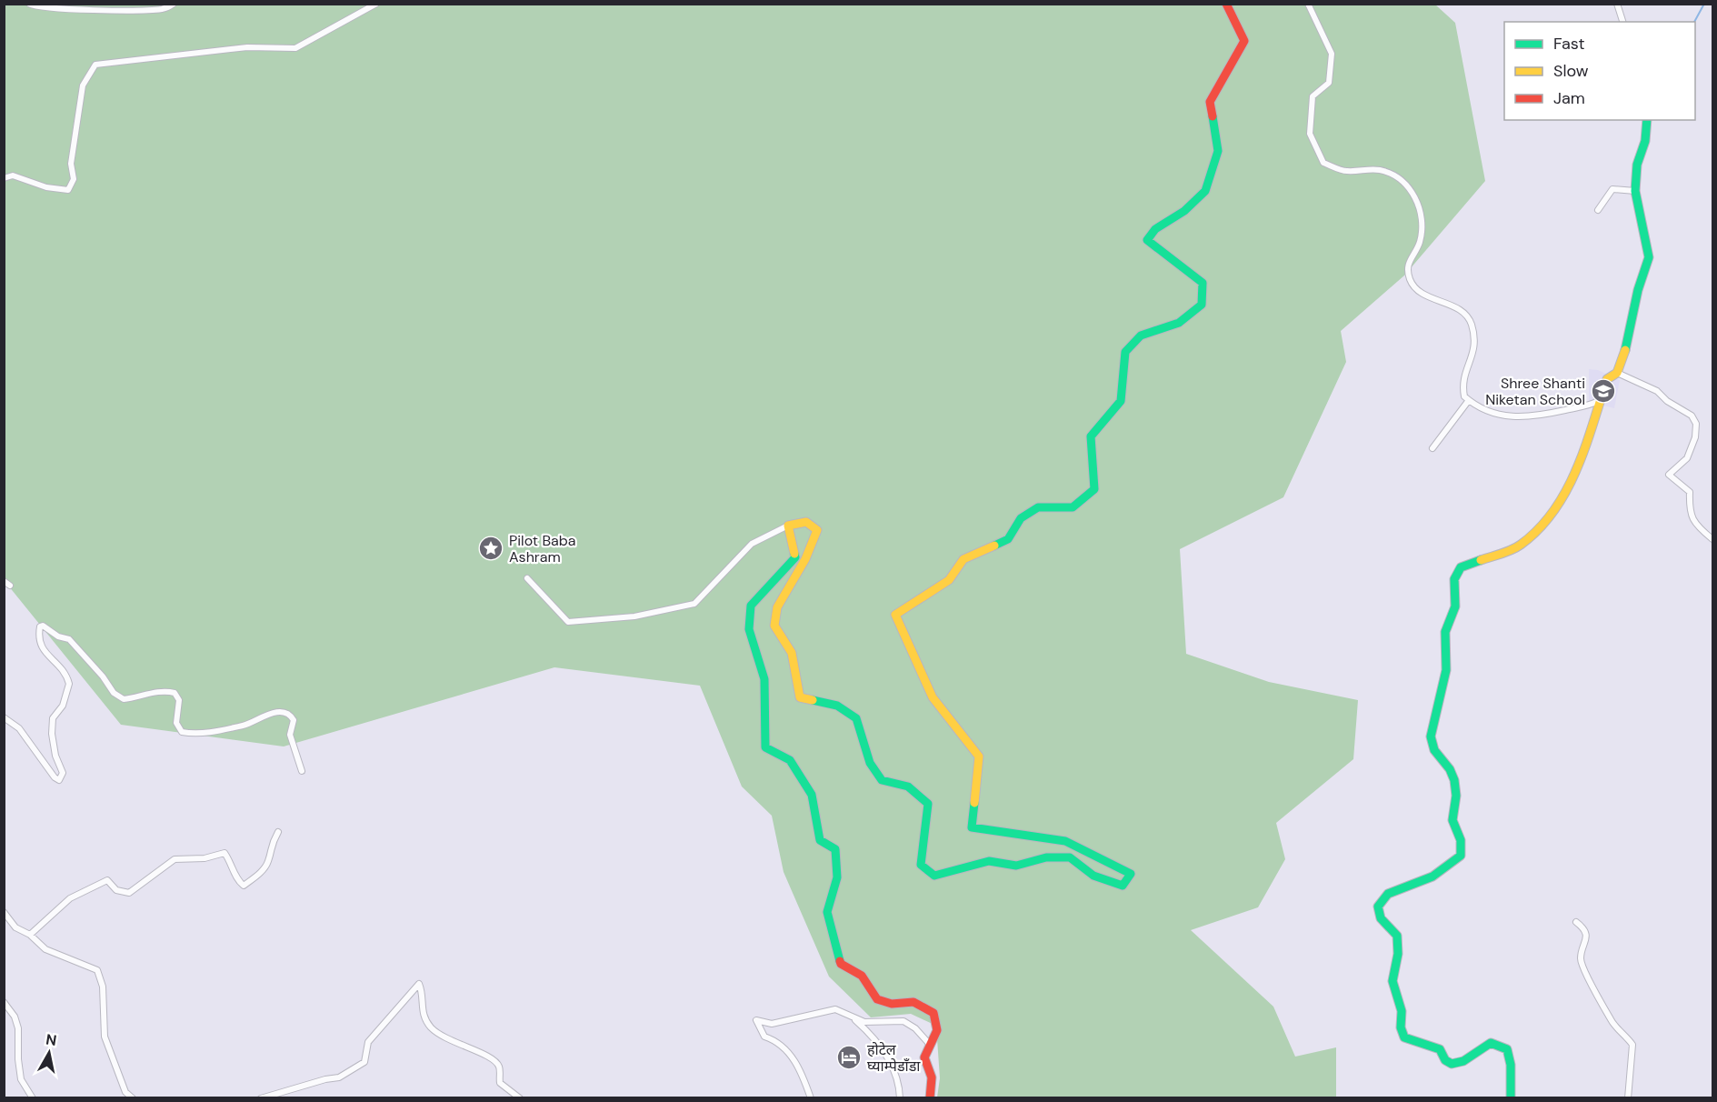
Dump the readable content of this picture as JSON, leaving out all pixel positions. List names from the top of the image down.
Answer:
{
  "places": {
    "school or university": ["Shree Shanti Niketan School"],
    "place": ["Pilot Baba Ashram"],
    "hotel": ["होटेल घ्याम्पेडाँडा"]
  },
  "legend": ["Fast", "Slow", "Jam"],
  "north": "top"
}
